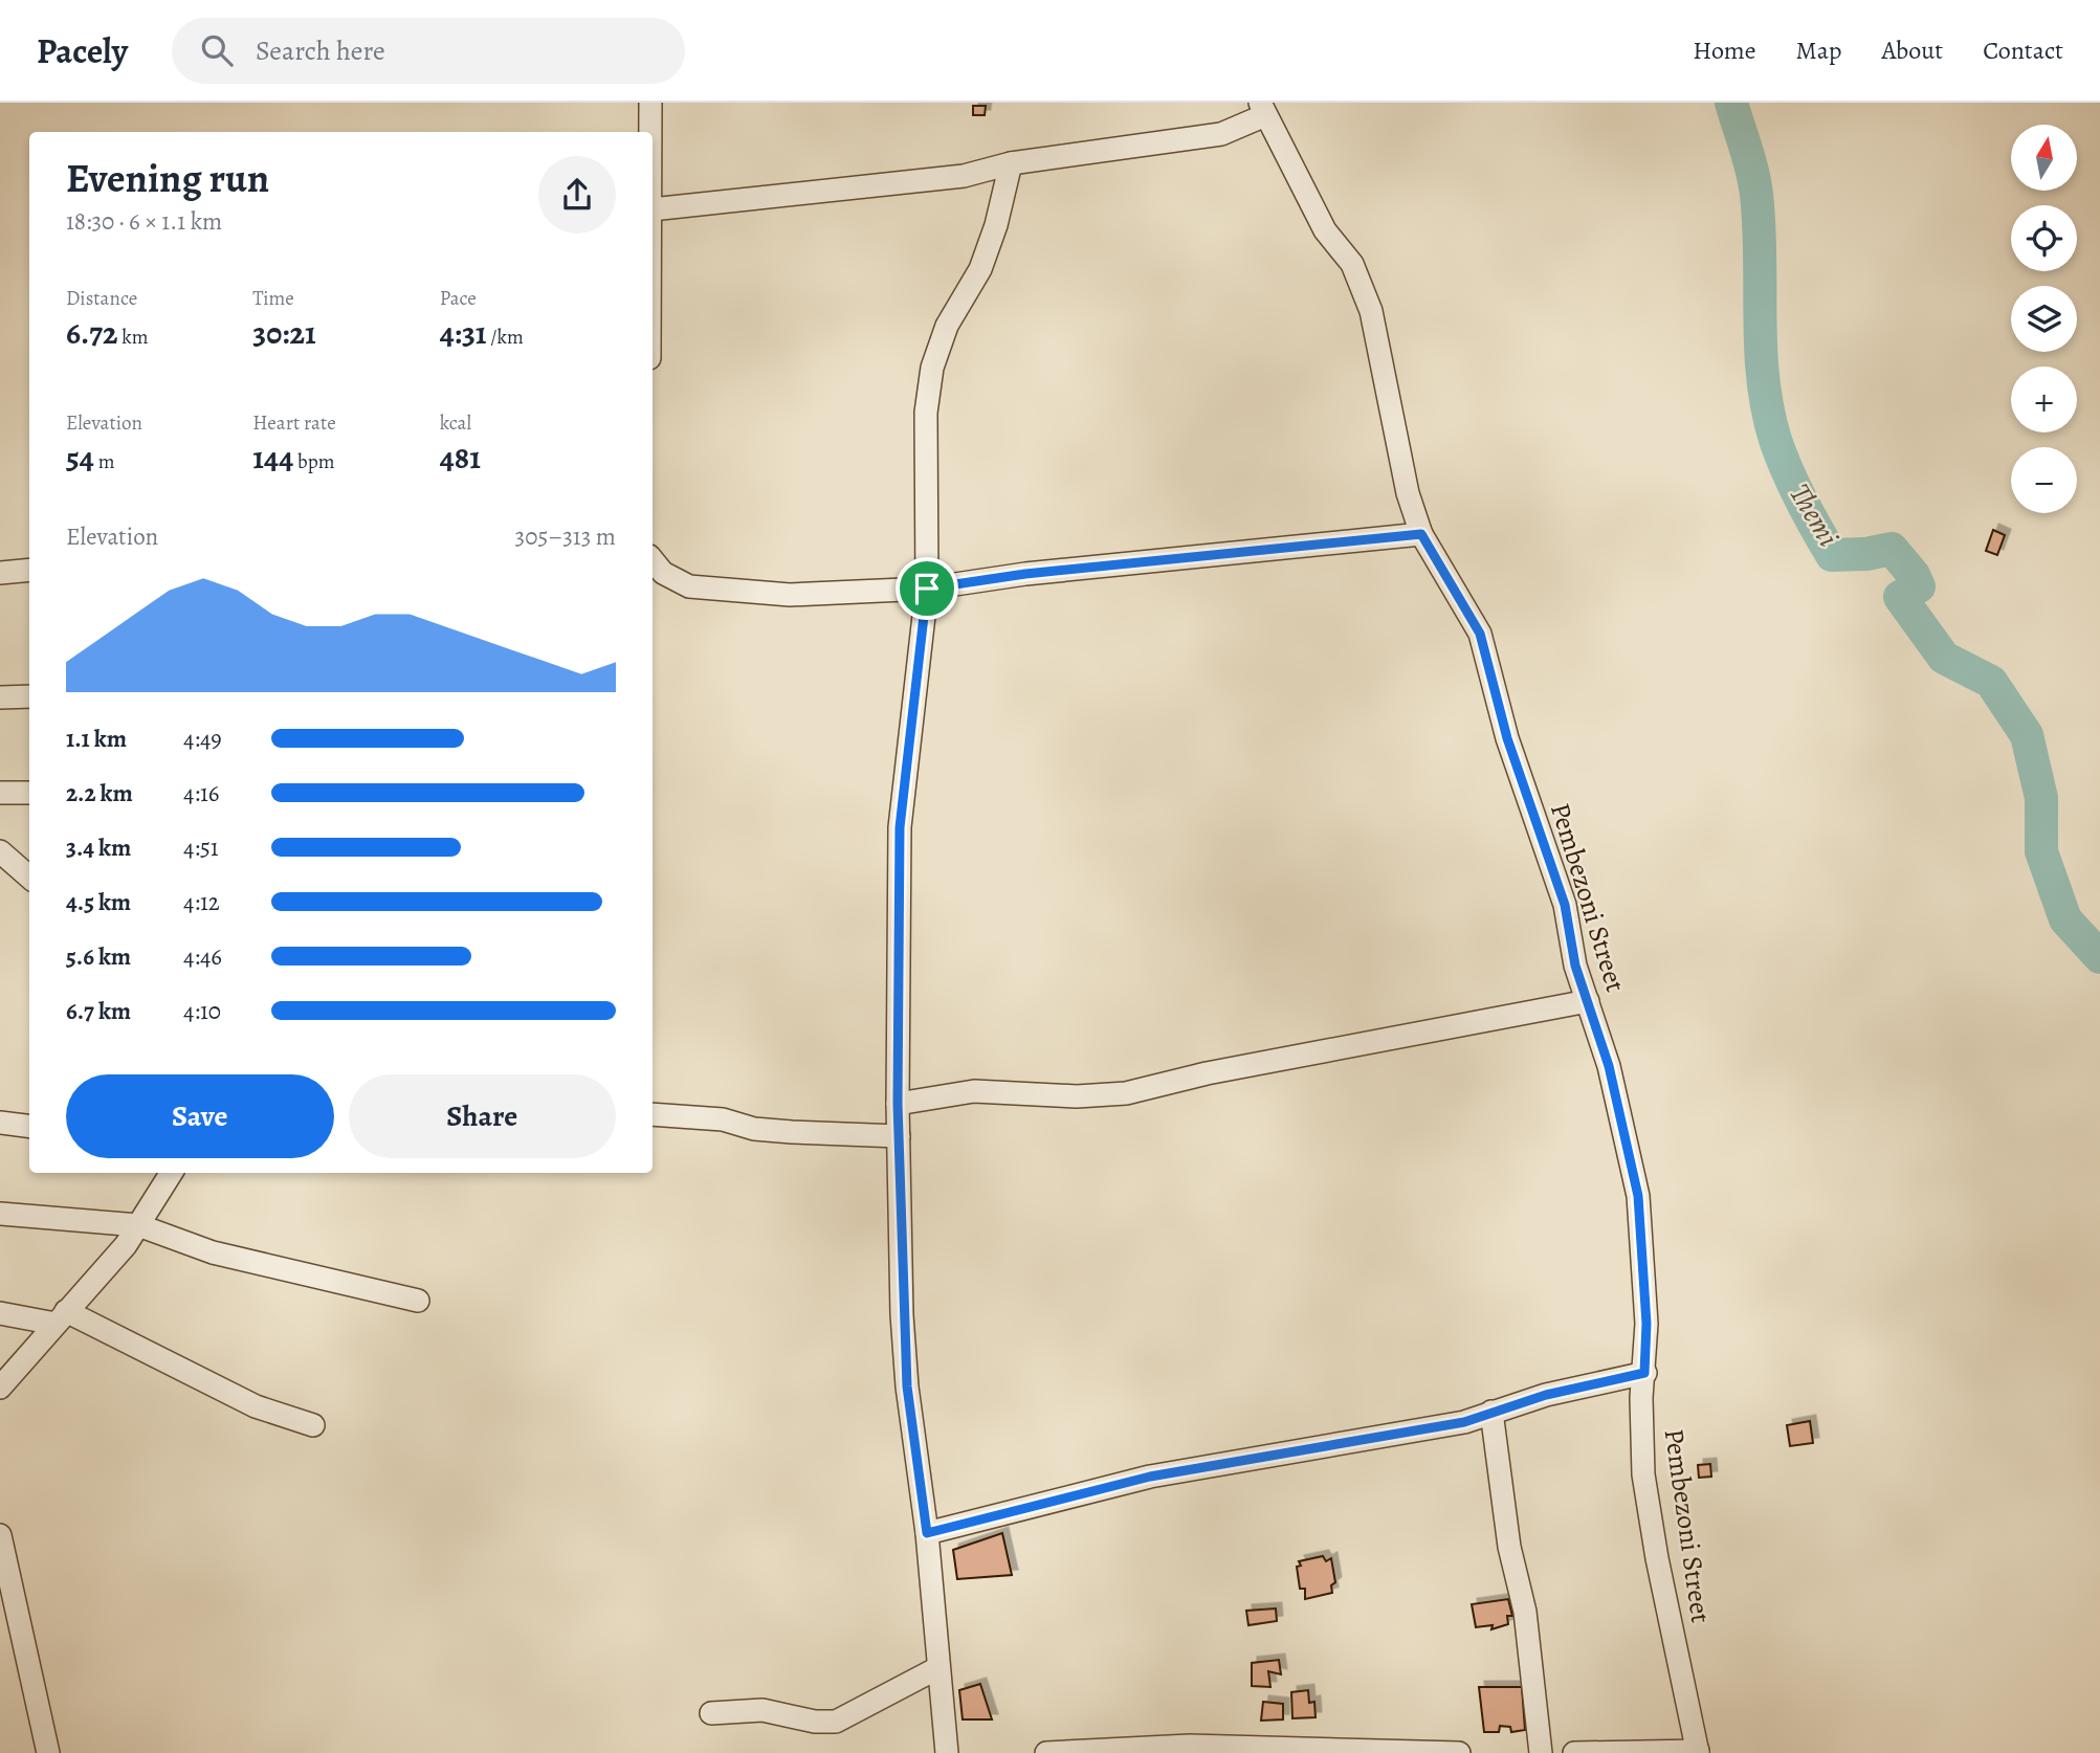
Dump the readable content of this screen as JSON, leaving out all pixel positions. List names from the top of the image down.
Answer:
{
  "streets": {
    "street": ["Pembezoni Street"]
  },
  "water": ["Themi"],
  "north": "top",
  "page": {
    "header": "Pacely",
    "search": "Search here",
    "nav": [
      "Home",
      "Map",
      "About",
      "Contact"
    ],
    "map_buttons": ["+", "−"],
    "heading": ["Evening run", "18:30 · 6 × 1.1 km"],
    "stats": [
      ["Distance", "6.72 km"],
      ["Time", "30:21"],
      ["Pace", "4:31 /km"],
      ["Elevation", "54 m"],
      ["Heart rate", "144 bpm"],
      ["kcal", "481"]
    ],
    "chart": ["Elevation", "305–313 m"],
    "list": [
      {
        "name": "1.1 km",
        "note": "4:49"
      },
      {
        "name": "2.2 km",
        "note": "4:16"
      },
      {
        "name": "3.4 km",
        "note": "4:51"
      },
      {
        "name": "4.5 km",
        "note": "4:12"
      },
      {
        "name": "5.6 km",
        "note": "4:46"
      },
      {
        "name": "6.7 km",
        "note": "4:10"
      }
    ],
    "buttons": ["Save", "Share"]
  }
}
